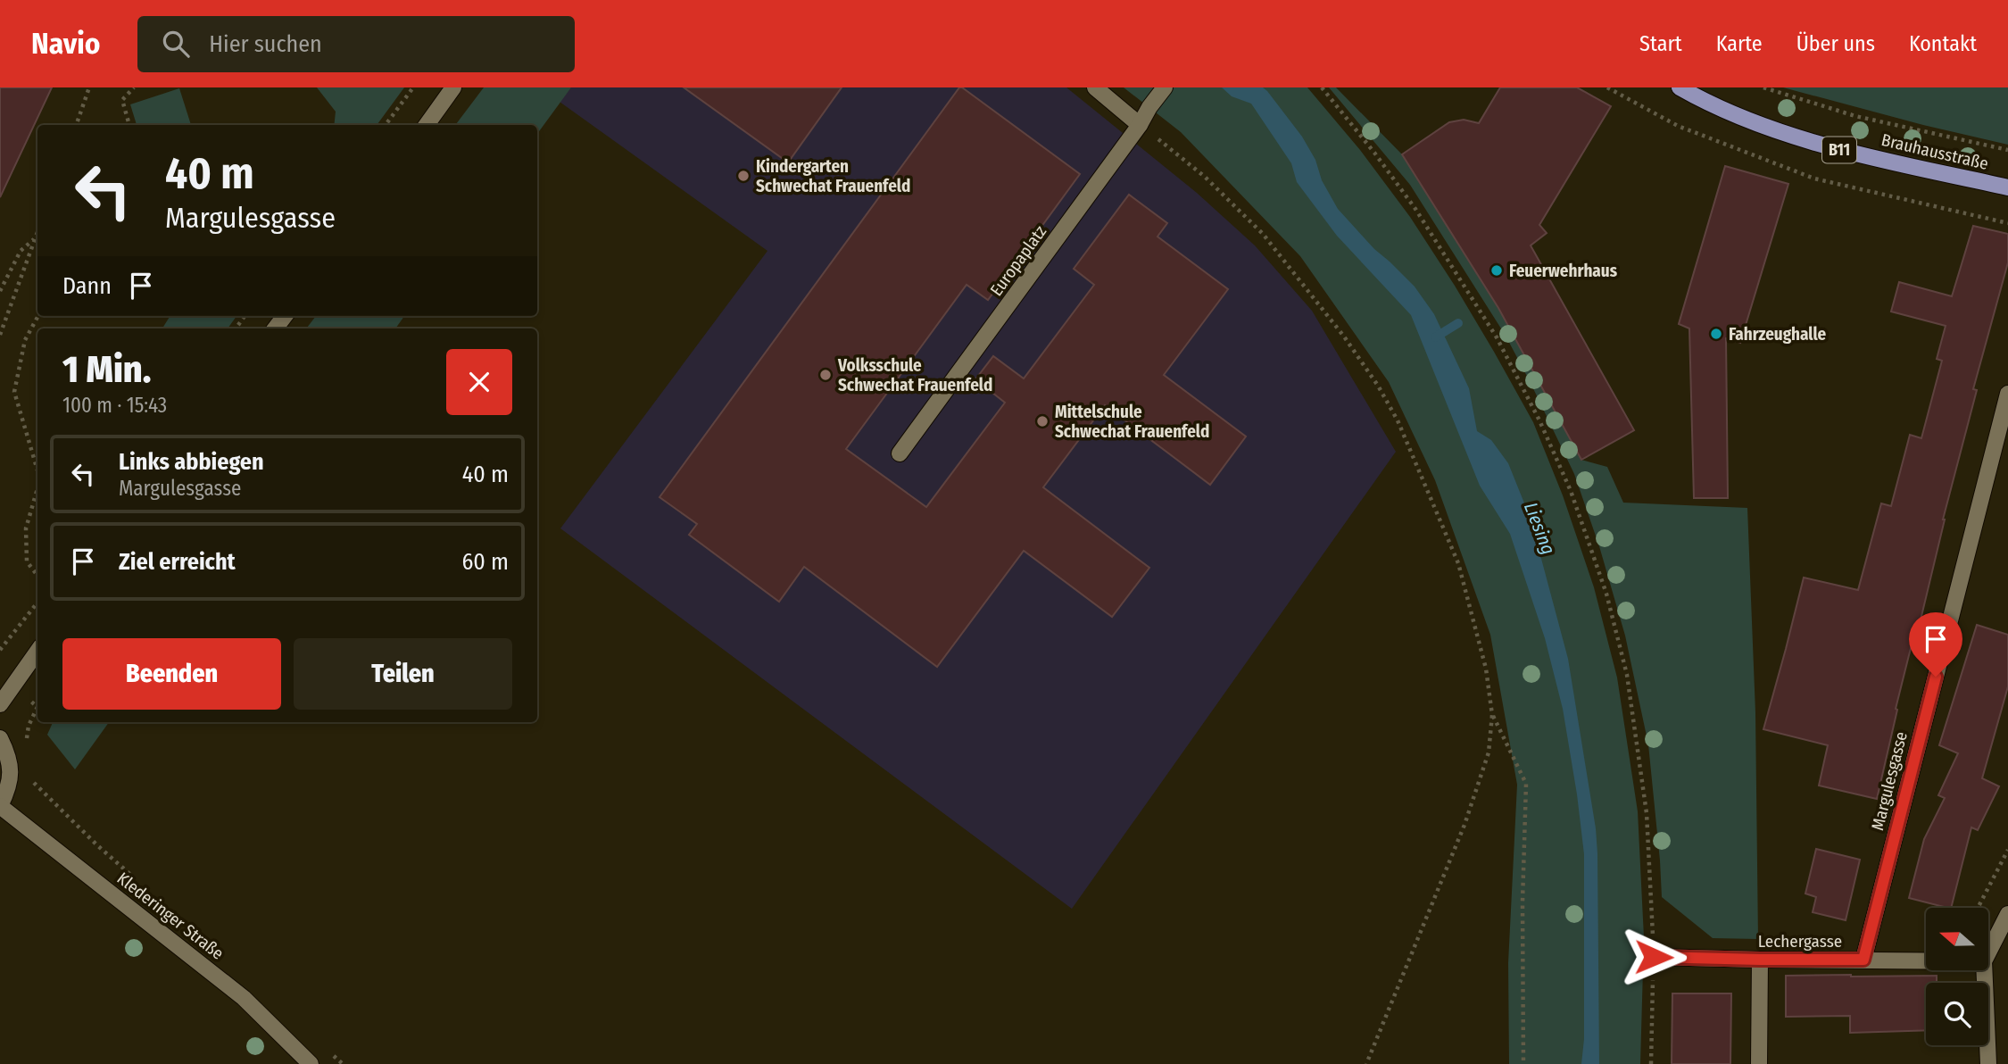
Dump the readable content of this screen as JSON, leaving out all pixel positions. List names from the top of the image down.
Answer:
{
  "streets": {
    "main road": ["B11", "Brauhausstraße"],
    "street": [
      "Europaplatz",
      "Margulesgasse",
      "Klederinger Straße",
      "Lechergasse"
    ]
  },
  "crossings": [
    ["Margulesgasse", "Lechergasse"]
  ],
  "water": ["Liesing"],
  "places": [
    "Kindergarten Schwechat Frauenfeld",
    "Feuerwehrhaus",
    "Fahrzeughalle",
    "Volksschule Schwechat Frauenfeld",
    "Mittelschule Schwechat Frauenfeld"
  ],
  "north": "left",
  "page": {
    "header": "Navio",
    "search": "Hier suchen",
    "nav": [
      "Start",
      "Karte",
      "Über uns",
      "Kontakt"
    ],
    "turn": ["40 m", "Margulesgasse"],
    "then": "Dann",
    "heading": ["1 Min.", "100 m · 15:43"],
    "list": [
      {
        "name": "Links abbiegen",
        "note": "Margulesgasse",
        "value": "40 m"
      },
      {
        "name": "Ziel erreicht",
        "value": "60 m"
      }
    ],
    "buttons": ["Beenden", "Teilen"]
  }
}
